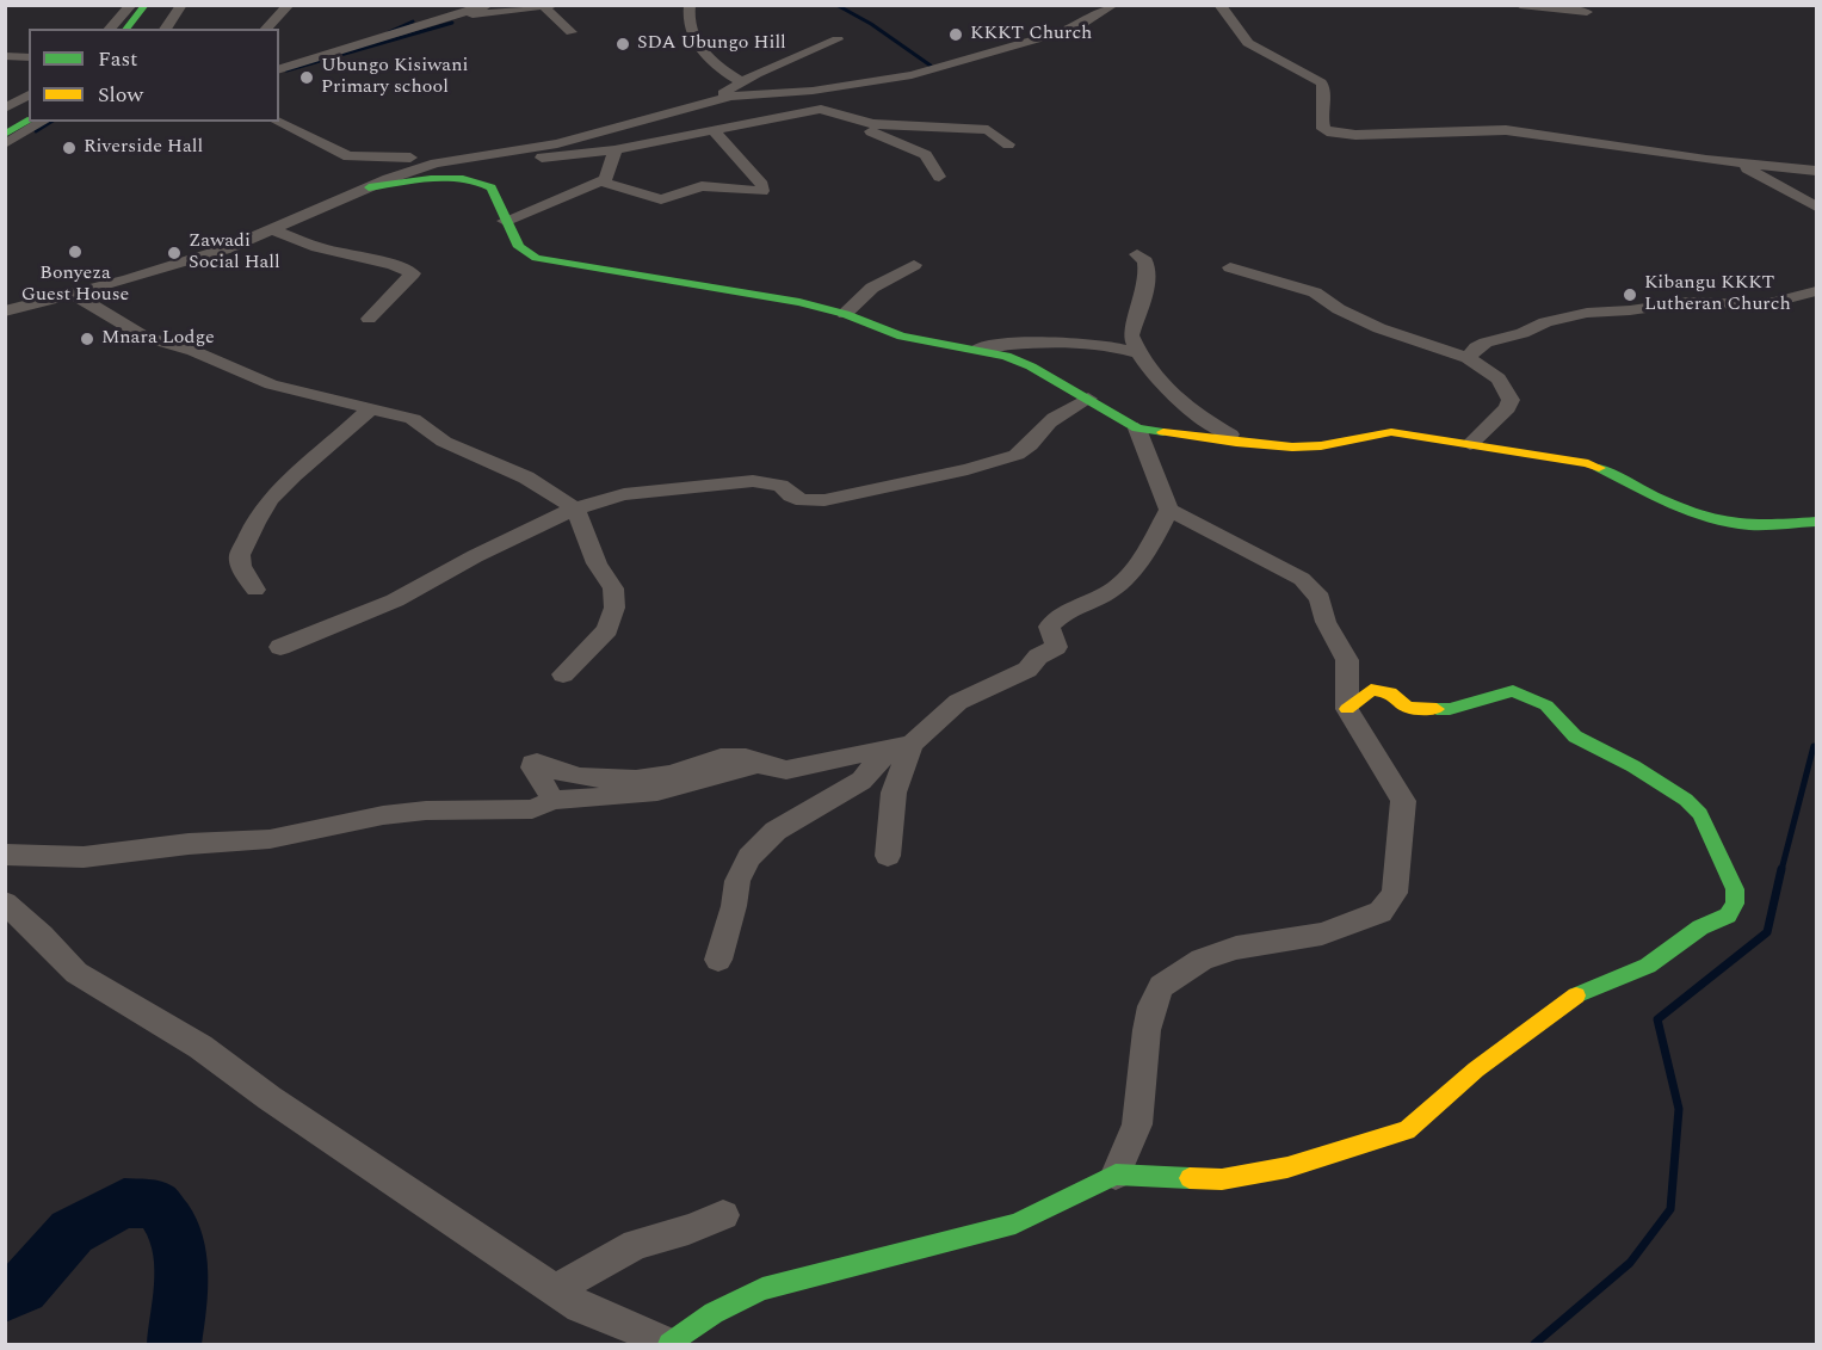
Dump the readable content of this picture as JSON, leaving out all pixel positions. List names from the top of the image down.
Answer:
{
  "places": [
    "KKKT Church",
    "SDA Ubungo Hill",
    "Ubungo Kisiwani Primary school",
    "Riverside Hall",
    "Bonyeza Guest House",
    "Zawadi Social Hall",
    "Kibangu KKKT Lutheran Church",
    "Mnara Lodge"
  ],
  "legend": ["Fast", "Slow"]
}
